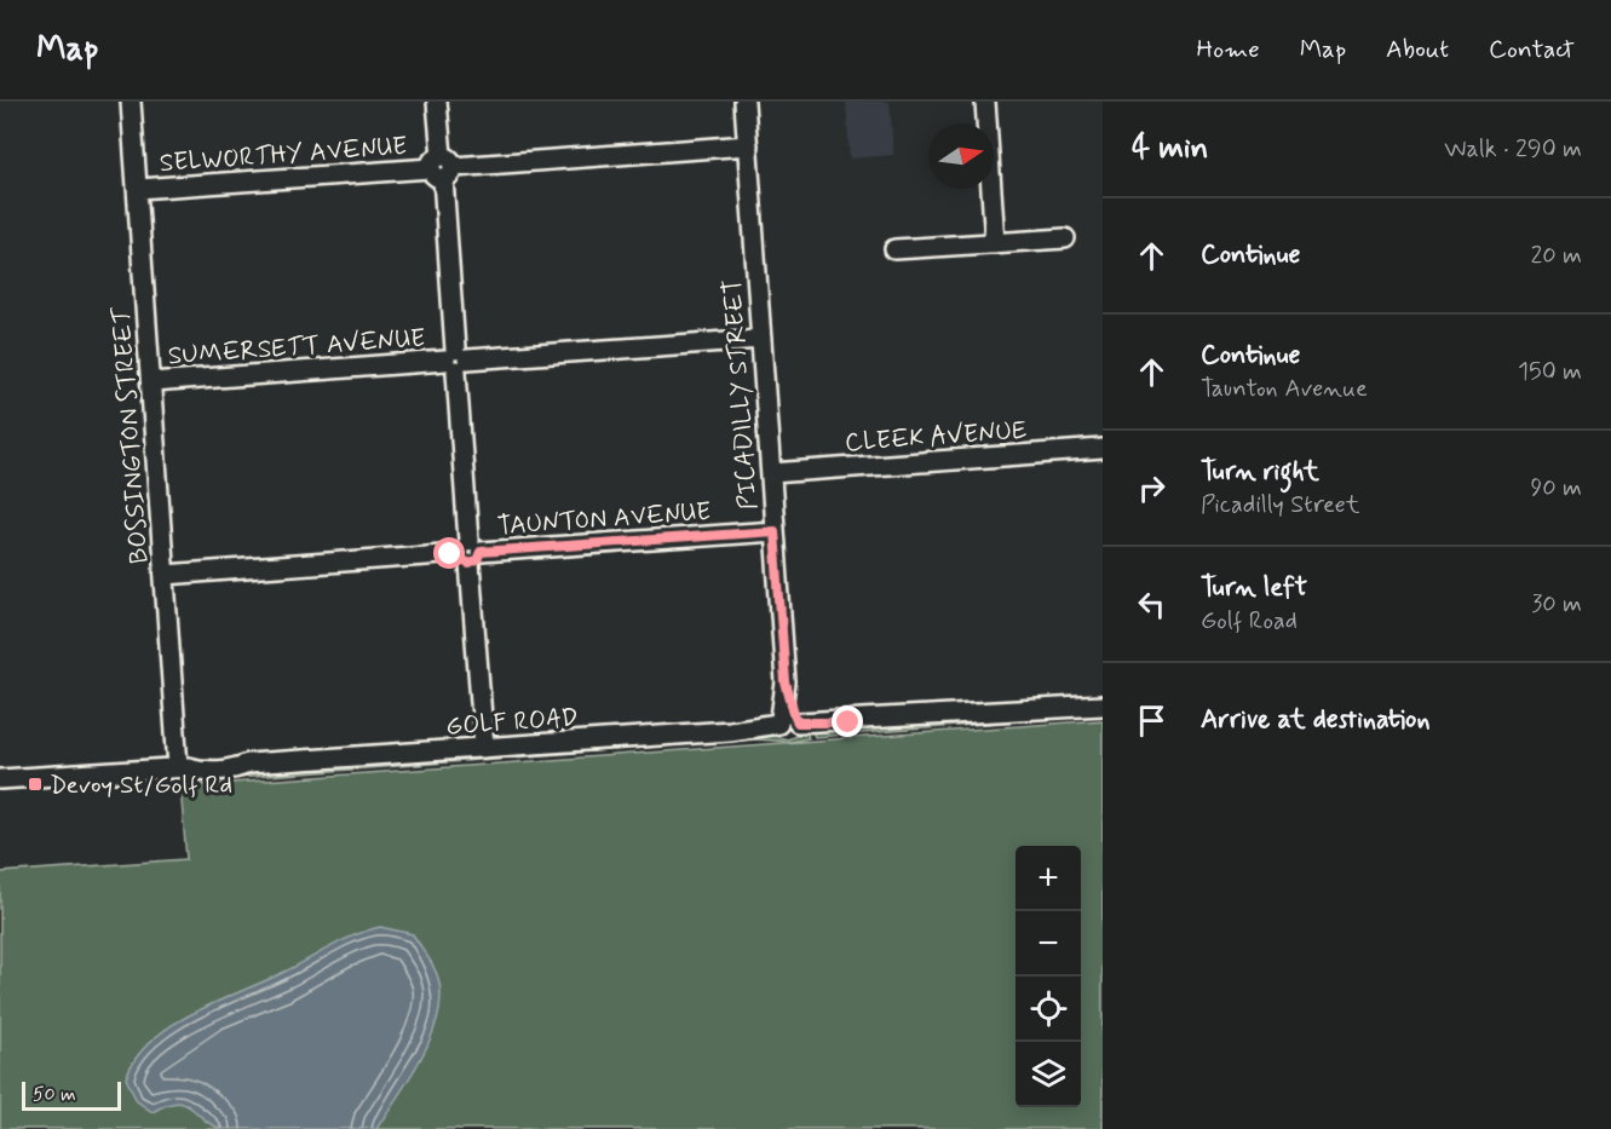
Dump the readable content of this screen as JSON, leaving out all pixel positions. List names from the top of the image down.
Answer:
{
  "streets": {
    "street": [
      "SELWORTHY AVENUE",
      "SUMERSETT AVENUE",
      "PICADILLY STREET",
      "BOSSINGTON STREET",
      "CLEEK AVENUE",
      "TAUNTON AVENUE",
      "GOLF ROAD"
    ]
  },
  "crossings": [
    ["SELWORTHY AVENUE", "PICADILLY STREET"],
    ["SELWORTHY AVENUE", "BOSSINGTON STREET"],
    ["SUMERSETT AVENUE", "PICADILLY STREET"],
    ["SUMERSETT AVENUE", "BOSSINGTON STREET"],
    ["PICADILLY STREET", "CLEEK AVENUE"],
    ["PICADILLY STREET", "TAUNTON AVENUE"],
    ["PICADILLY STREET", "GOLF ROAD"],
    ["BOSSINGTON STREET", "TAUNTON AVENUE"],
    ["BOSSINGTON STREET", "GOLF ROAD"]
  ],
  "places": {
    "transit": ["Devoy St/Golf Rd"]
  },
  "scale_bar": "50 m",
  "north": "right",
  "page": {
    "header": "Map",
    "nav": [
      "Home",
      "Map",
      "About",
      "Contact"
    ],
    "heading": ["4 min", "Walk · 290 m"],
    "list": [
      ["Continue", "20 m"],
      ["Continue", "Taunton Avenue", "150 m"],
      ["Turn right", "Picadilly Street", "90 m"],
      ["Turn left", "Golf Road", "30 m"],
      "Arrive at destination"
    ],
    "map_buttons": ["+", "−"],
    "scale": "50 m"
  }
}
